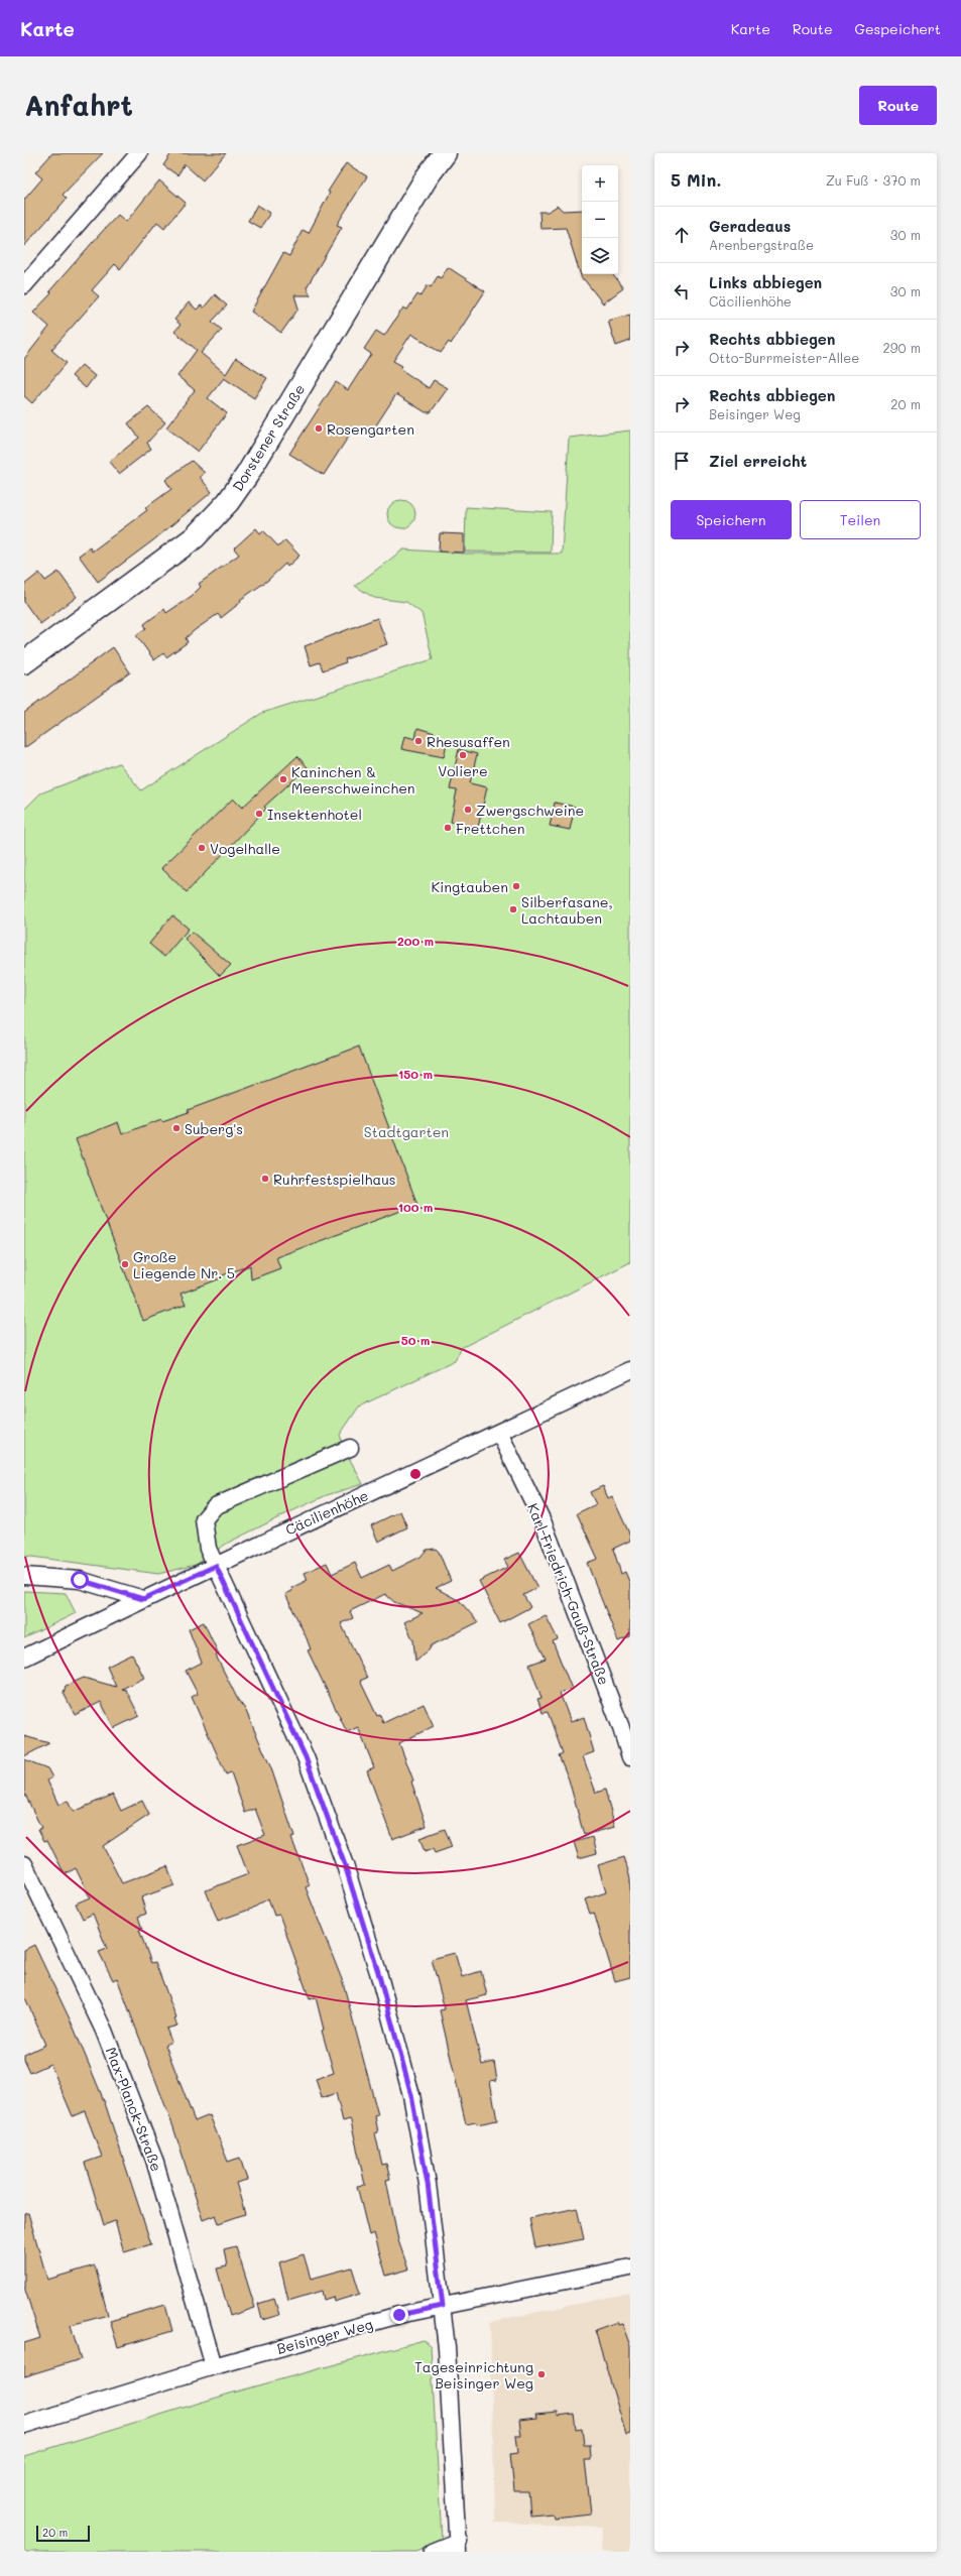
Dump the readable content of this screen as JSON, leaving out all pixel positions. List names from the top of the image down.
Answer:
{
  "streets": {
    "main road": ["Dorstener Straße"],
    "street": [
      "Cäcilienhöhe",
      "Karl-Friedrich-Gauß-Straße",
      "Max-Planck-Straße",
      "Beisinger Weg"
    ]
  },
  "crossings": [
    ["Cäcilienhöhe", "Karl-Friedrich-Gauß-Straße"],
    ["Max-Planck-Straße", "Beisinger Weg"]
  ],
  "parks": ["Stadtgarten"],
  "places": [
    "Rosengarten",
    "Rhesusaffen",
    "Voliere",
    "Kaninchen & Meerschweinchen",
    "Zwergschweine",
    "Insektenhotel",
    "Frettchen",
    "Vogelhalle",
    "Kingtauben",
    "Silberfasane, Lachtauben",
    "Suberg's",
    "Ruhrfestspielhaus",
    "Große Liegende Nr. 5",
    "Tageseinrichtung Beisinger Weg"
  ],
  "scale_bar": "20 m",
  "page": {
    "header": "Karte",
    "nav": ["Karte", "Route", "Gespeichert"],
    "buttons": [
      "Route",
      ["Speichern", "Teilen"]
    ],
    "title": "Anfahrt",
    "heading": ["5 Min.", "Zu Fuß · 370 m"],
    "map_buttons": ["+", "−"],
    "list": [
      ["Geradeaus", "Arenbergstraße", "30 m"],
      ["Links abbiegen", "Cäcilienhöhe", "30 m"],
      ["Rechts abbiegen", "Otto-Burrmeister-Allee", "290 m"],
      ["Rechts abbiegen", "Beisinger Weg", "20 m"],
      "Ziel erreicht"
    ],
    "scale": "20 m"
  },
  "rings": [
    "200 m",
    "150 m",
    "100 m",
    "50 m"
  ]
}
